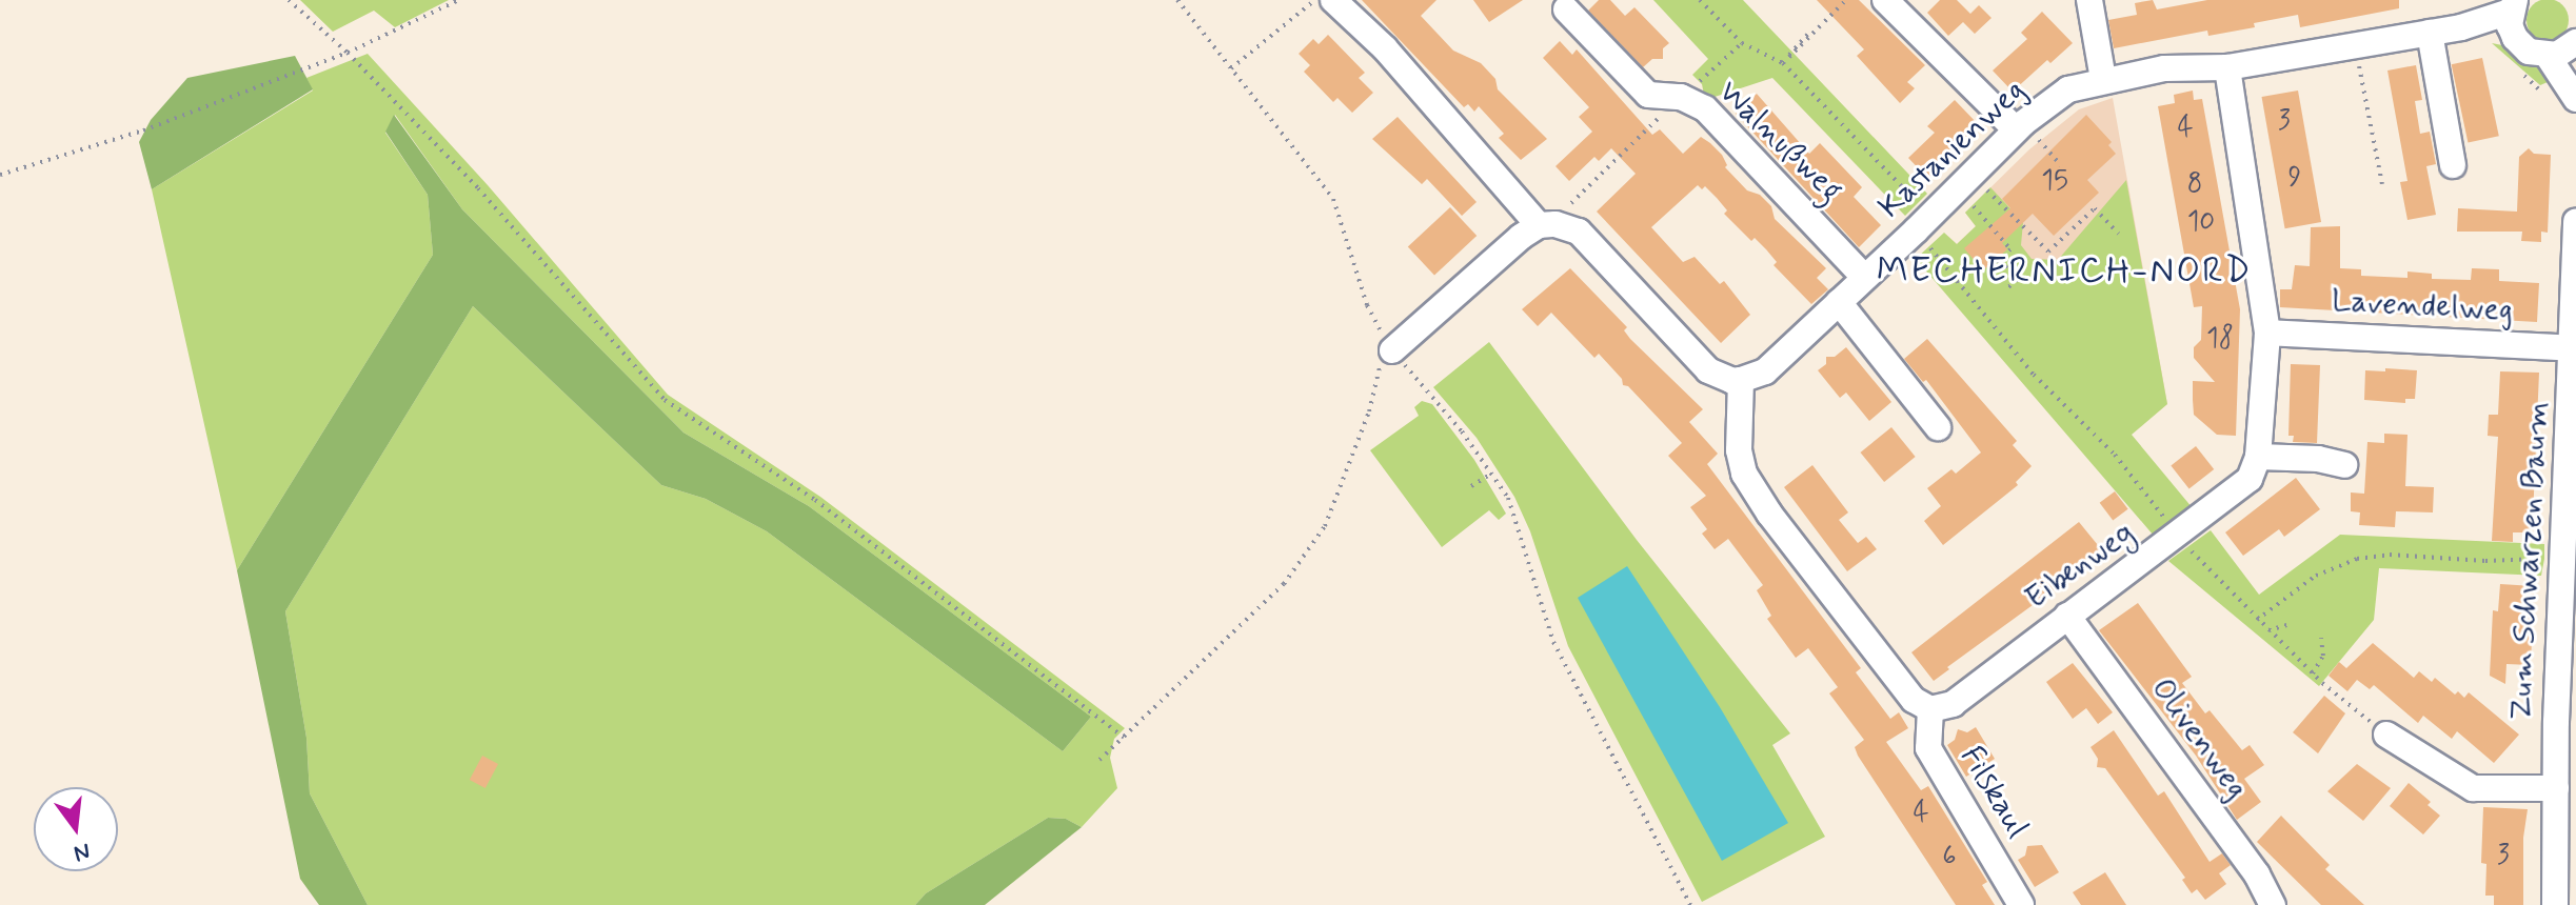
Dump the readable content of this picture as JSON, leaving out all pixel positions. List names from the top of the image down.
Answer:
{
  "streets": {
    "street": [
      "Walnußweg",
      "Kastanienweg",
      "Lavendelweg",
      "Zum Schwarzen Baum",
      "Eibenweg",
      "Olivenweg",
      "Filskaul"
    ]
  },
  "crossings": [
    ["Walnußweg", "Kastanienweg"],
    ["Kastanienweg", "Eibenweg"],
    ["Lavendelweg", "Zum Schwarzen Baum"],
    ["Lavendelweg", "Eibenweg"],
    ["Eibenweg", "Olivenweg"],
    ["Eibenweg", "Filskaul"]
  ],
  "districts": ["MECHERNICH-NORD"],
  "house_numbers": [
    "3",
    "4",
    "9",
    "15",
    "8",
    "10",
    "18",
    "4",
    "3",
    "6"
  ],
  "north": "bottom"
}
